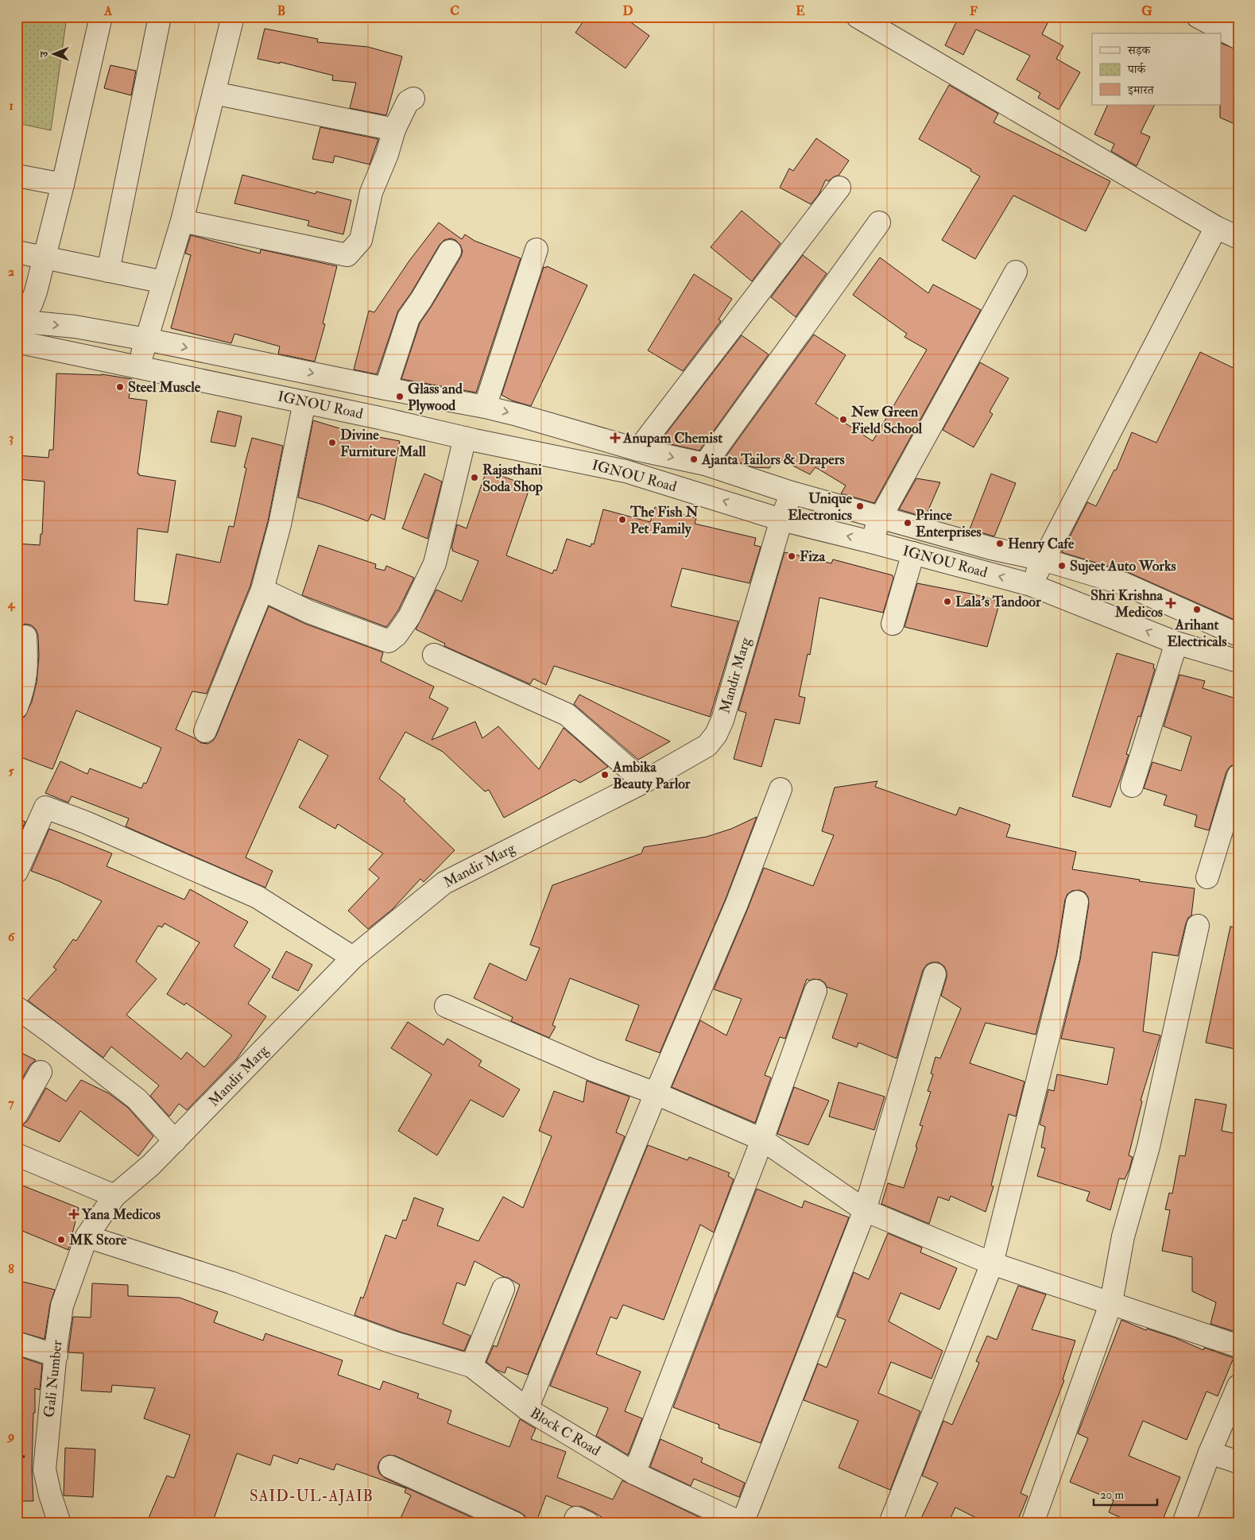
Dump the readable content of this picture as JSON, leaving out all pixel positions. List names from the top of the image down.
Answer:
{
  "streets": {
    "street": [
      "IGNOU Road",
      "Mandir Marg",
      "Gali Number",
      "Block C Road"
    ]
  },
  "crossings": [
    ["IGNOU Road", "Mandir Marg"],
    ["Mandir Marg", "Gali Number"],
    ["Mandir Marg", "Block C Road"],
    ["Gali Number", "Block C Road"]
  ],
  "districts": ["SAID-UL-AJAIB"],
  "places": {
    "other": [
      "Steel Muscle",
      "Glass and Plywood",
      "New Green Field School",
      "Divine Furniture Mall",
      "Ajanta Tailors & Drapers",
      "Rajasthani Soda Shop",
      "Unique Electronics",
      "The Fish N Pet Family",
      "Prince Enterprises",
      "Henry Cafe",
      "Fiza",
      "Sujeet Auto Works",
      "Lala's Tandoor",
      "Arihant Electricals",
      "Ambika Beauty Parlor",
      "MK Store"
    ],
    "health": ["Anupam Chemist", "Shri Krishna Medicos", "Yana Medicos"]
  },
  "legend": ["सड़क", "पार्क", "इमारत"],
  "scale_bar": "20 m",
  "north": "left",
  "grid": {
    "columns": [
      "A",
      "B",
      "C",
      "D",
      "E",
      "F",
      "G"
    ],
    "rows": [
      "1",
      "2",
      "3",
      "4",
      "5",
      "6",
      "7",
      "8",
      "9"
    ]
  }
}
